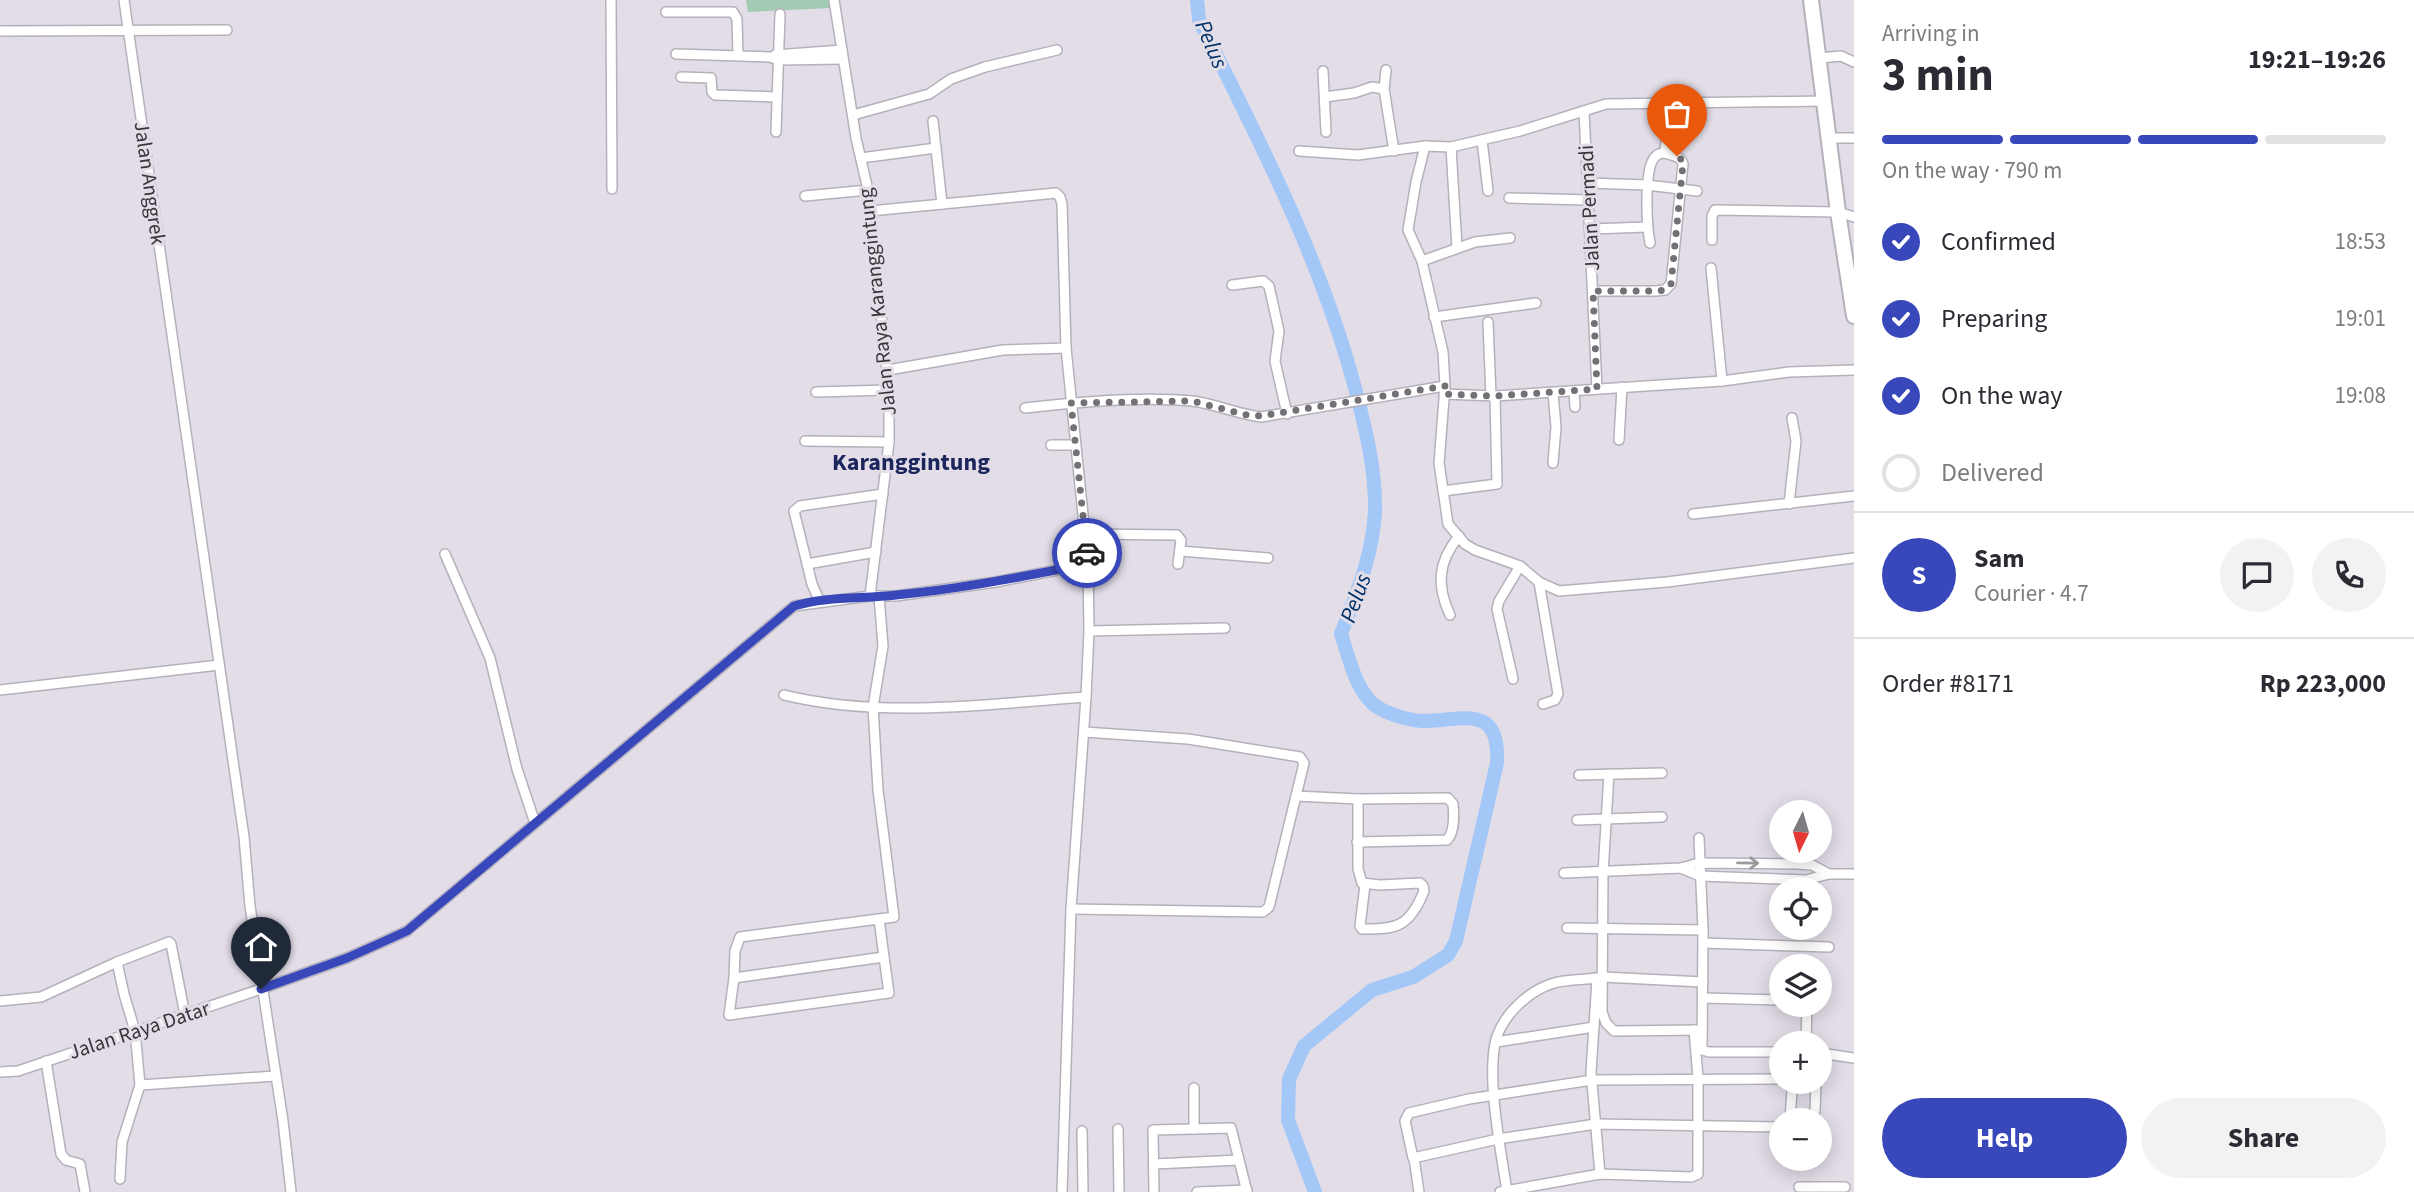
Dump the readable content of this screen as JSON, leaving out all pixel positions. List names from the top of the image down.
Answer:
{
  "streets": {
    "street": [
      "Jalan Anggrek",
      "Jalan Permadi",
      "Jalan Raya Karanggintung",
      "Jalan Raya Datar"
    ]
  },
  "crossings": [
    ["Jalan Anggrek", "Jalan Raya Datar"]
  ],
  "districts": ["Karanggintung"],
  "water": ["Pelus"],
  "north": "bottom",
  "page": {
    "heading": ["3 min", "Arriving in", "19:21–19:26"],
    "panel": [
      "Sam",
      "Courier · 4.7",
      "Order #8171",
      "Rp 223,000"
    ],
    "bar": "On the way · 790 m",
    "list": [
      ["Confirmed", "18:53"],
      ["Preparing", "19:01"],
      ["On the way", "19:08"],
      "Delivered"
    ],
    "round": "S",
    "map_buttons": ["+", "−"],
    "buttons": ["Help", "Share"]
  }
}
